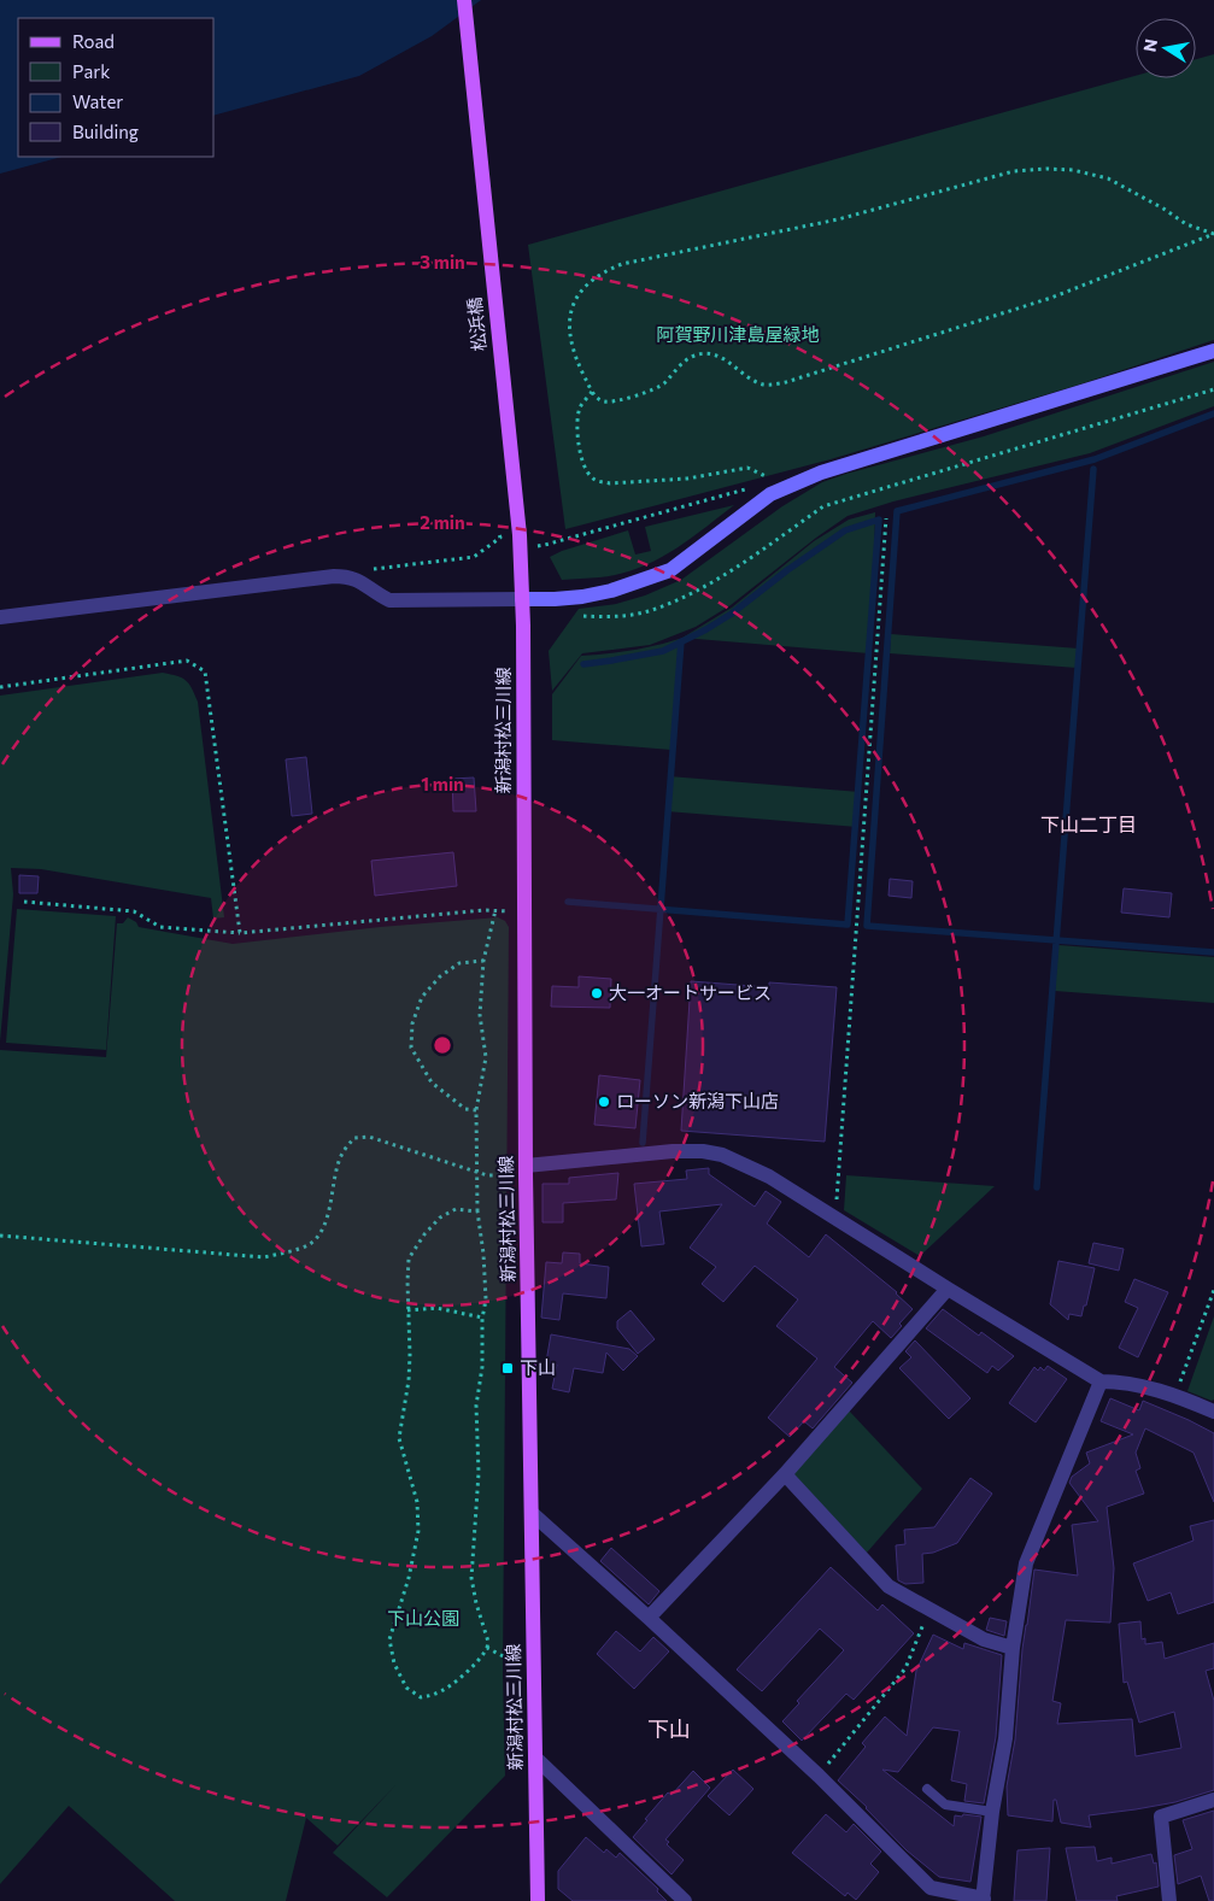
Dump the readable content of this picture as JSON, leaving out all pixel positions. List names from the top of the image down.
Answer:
{
  "streets": {
    "main road": ["松浜橋", "新潟村松三川線"]
  },
  "crossings": [
    ["松浜橋", "新潟村松三川線"]
  ],
  "districts": ["下山二丁目", "下山"],
  "parks": ["阿賀野川津島屋緑地", "下山公園"],
  "places": {
    "other": ["大一オートサービス", "ローソン新潟下山店"],
    "transit": ["下山"]
  },
  "legend": [
    "Road",
    "Park",
    "Water",
    "Building"
  ],
  "north": "left",
  "rings": ["3 min", "2 min", "1 min"]
}
